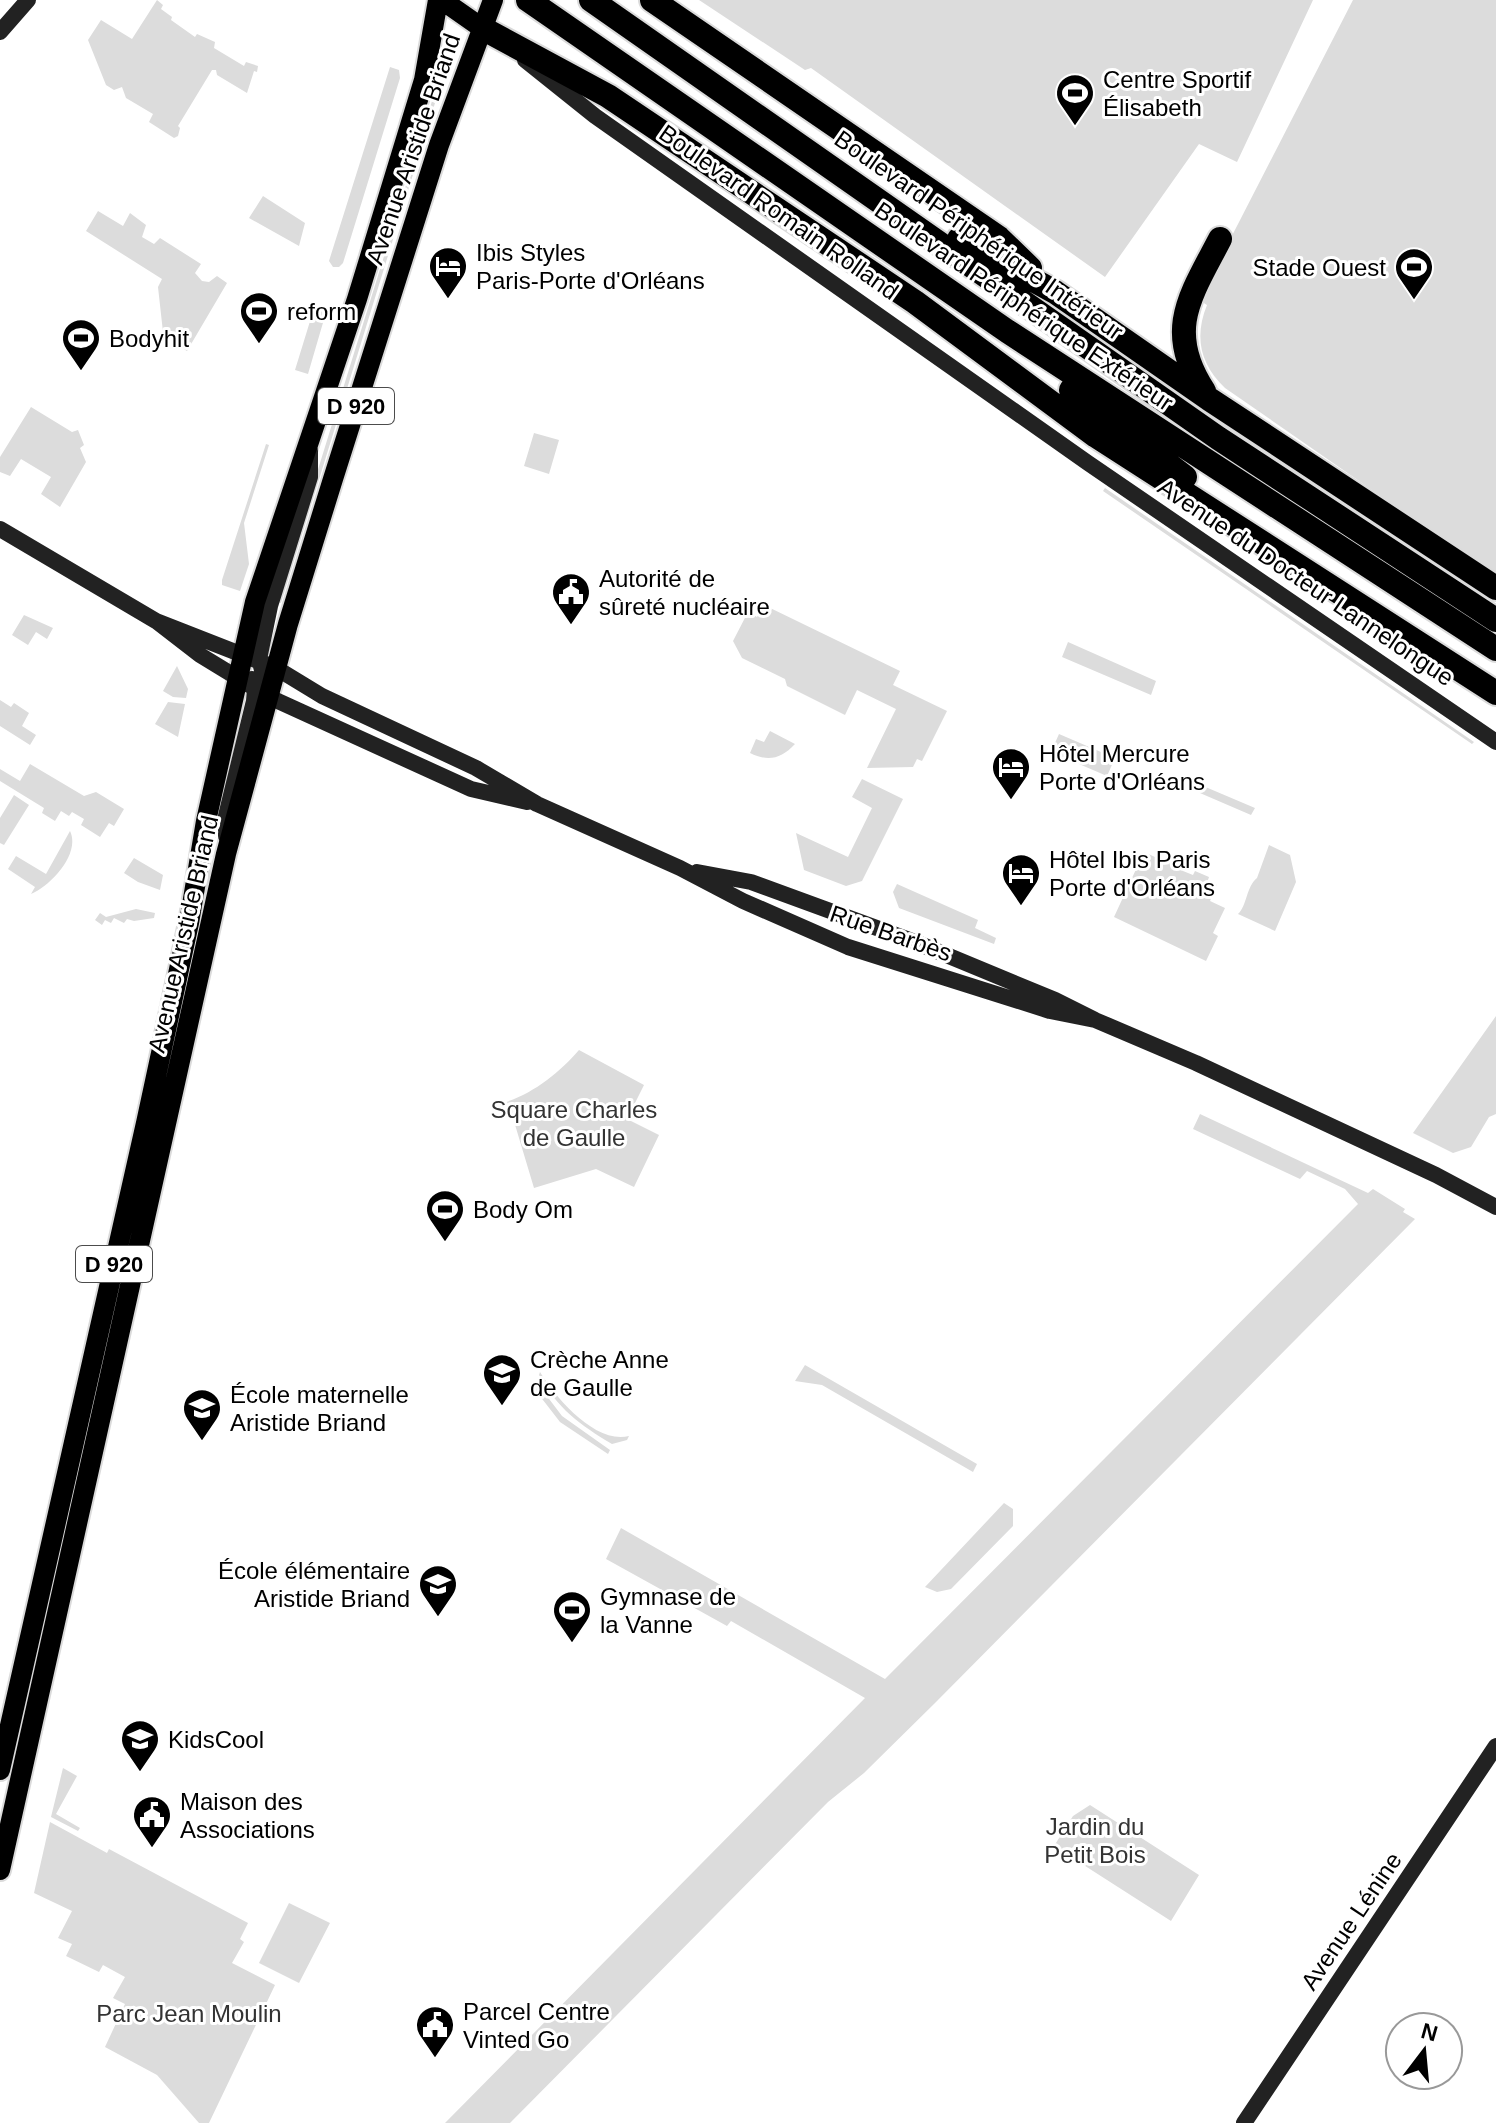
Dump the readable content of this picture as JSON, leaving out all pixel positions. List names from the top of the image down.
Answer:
{
  "streets": {
    "highway": ["Boulevard Périphérique Intérieur", "Boulevard Périphérique Extérieur"],
    "main road": [
      "Avenue Aristide Briand",
      "Boulevard Romain Rolland",
      "D 920",
      "Avenue du Docteur Lannelongue",
      "Rue Barbès",
      "Avenue Lénine"
    ]
  },
  "crossings": [
    ["Avenue Aristide Briand", "Boulevard Romain Rolland"],
    ["Avenue Aristide Briand", "D 920"],
    ["Avenue Aristide Briand", "Rue Barbès"],
    ["Boulevard Romain Rolland", "D 920"],
    ["Boulevard Romain Rolland", "Avenue du Docteur Lannelongue"]
  ],
  "parks": ["Square Charles de Gaulle", "Jardin du Petit Bois", "Parc Jean Moulin"],
  "places": {
    "sports": [
      "Centre Sportif Élisabeth",
      "Stade Ouest",
      "reform",
      "Bodyhit",
      "Body Om",
      "Gymnase de la Vanne"
    ],
    "hotel": ["Ibis Styles Paris-Porte d'Orléans", "Hôtel Mercure Porte d'Orléans", "Hôtel Ibis Paris Porte d'Orléans"],
    "public building": ["Autorité de sûreté nucléaire", "Maison des Associations", "Parcel Centre Vinted Go"],
    "school or university": [
      "Crèche Anne de Gaulle",
      "École maternelle Aristide Briand",
      "École élémentaire Aristide Briand",
      "KidsCool"
    ]
  },
  "north": "top"
}
